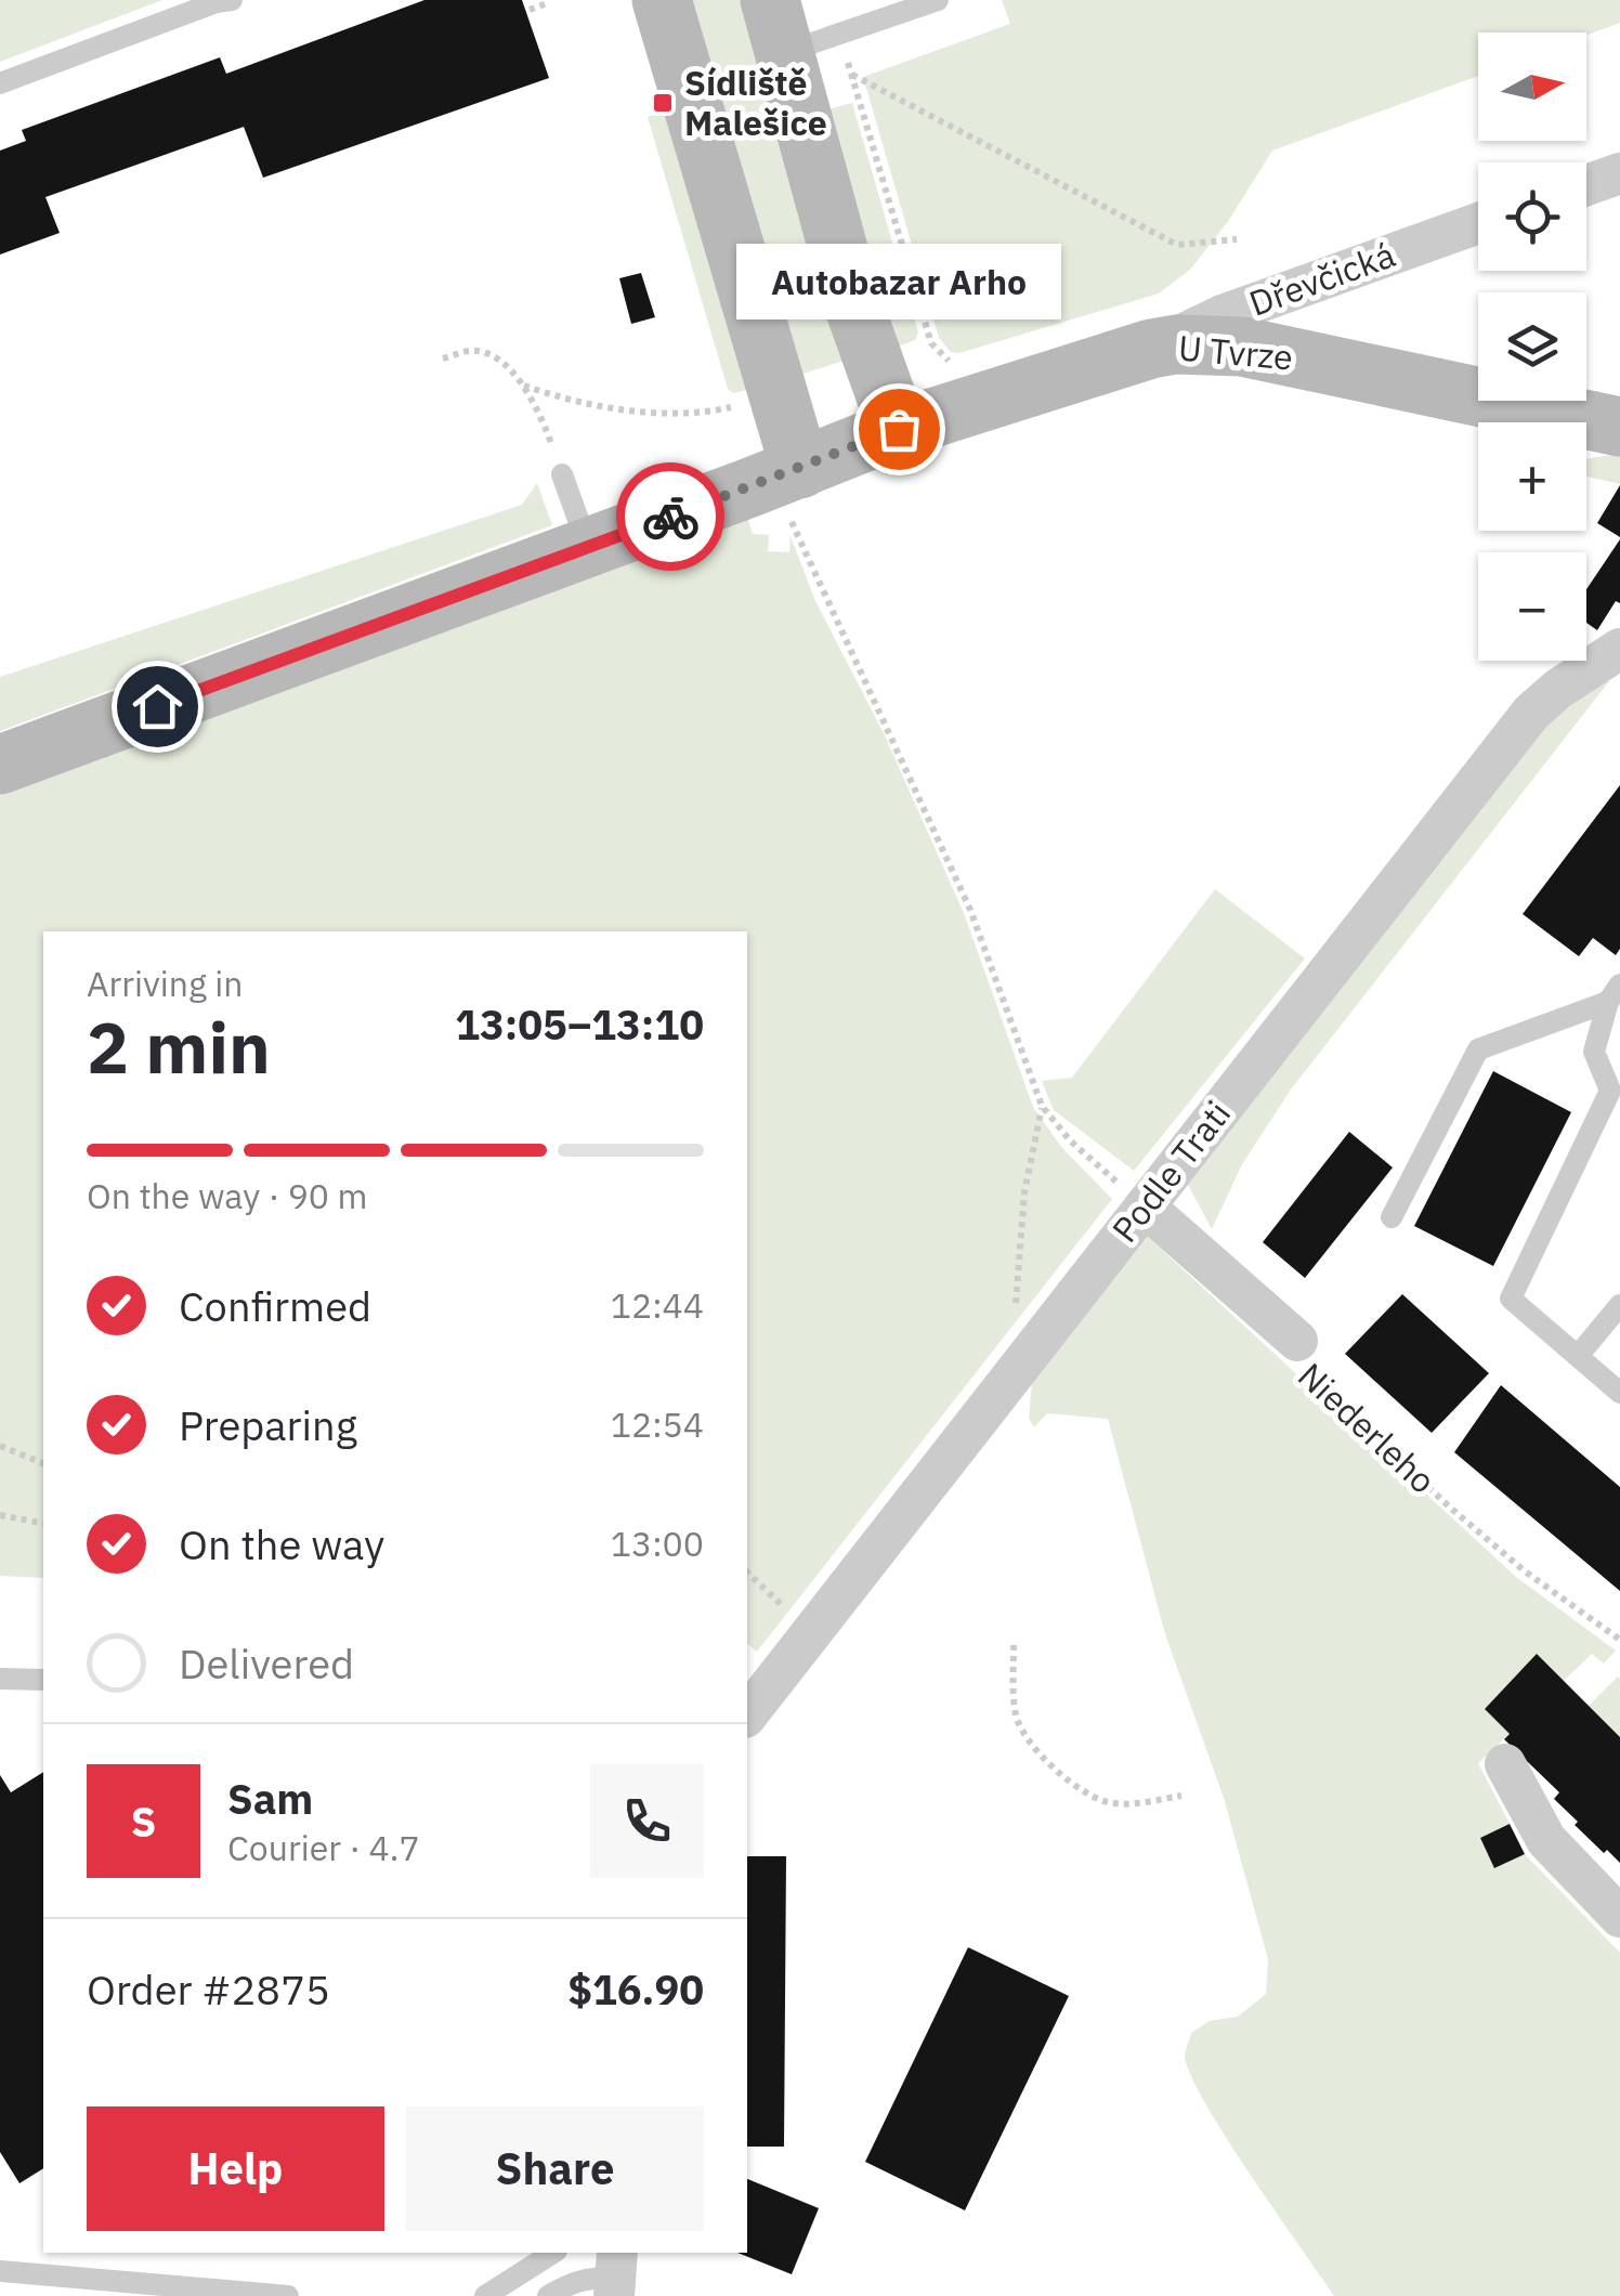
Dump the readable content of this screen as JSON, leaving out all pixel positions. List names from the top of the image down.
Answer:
{
  "streets": {
    "main road": ["U Tvrze"],
    "street": ["Dřevčická", "Podle Trati", "Niederleho"]
  },
  "crossings": [
    ["Dřevčická", "U Tvrze"],
    ["Podle Trati", "Niederleho"]
  ],
  "places": {
    "transit": ["Sídliště Malešice"],
    "other": ["Autobazar Arho"]
  },
  "north": "right",
  "page": {
    "map_buttons": ["+", "−"],
    "bubble": "Autobazar Arho",
    "heading": ["2 min", "Arriving in", "13:05–13:10"],
    "panel": [
      "Sam",
      "Courier · 4.7",
      "Order #2875",
      "$16.90"
    ],
    "bar": "On the way · 90 m",
    "list": [
      ["Confirmed", "12:44"],
      ["Preparing", "12:54"],
      ["On the way", "13:00"],
      "Delivered"
    ],
    "round": "S",
    "buttons": ["Help", "Share"]
  }
}
